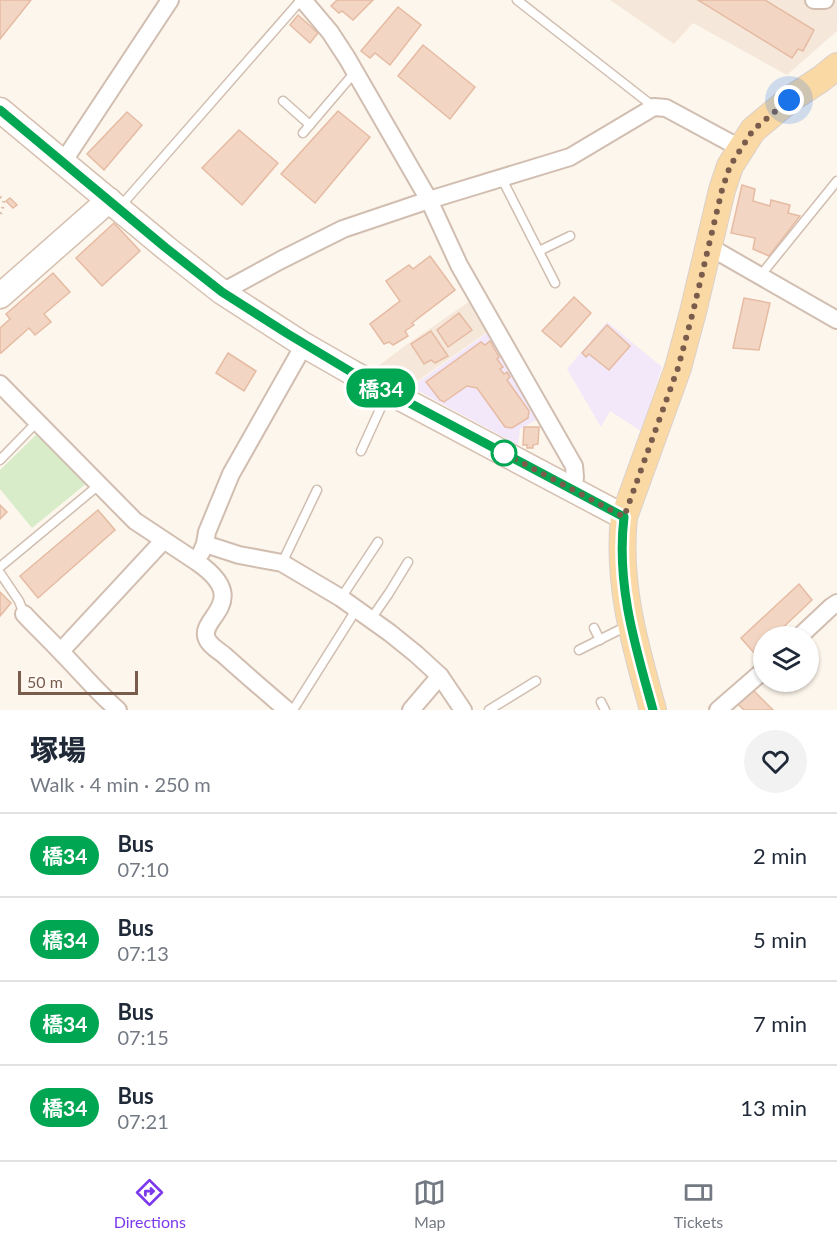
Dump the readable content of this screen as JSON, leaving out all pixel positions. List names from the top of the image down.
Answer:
{
  "lines": ["bus line 橋34"],
  "scale_bar": "50 m",
  "page": {
    "on_map": "橋34",
    "scale": "50 m",
    "heading": ["塚場", "Walk · 4 min · 250 m"],
    "list": [
      {
        "mark": "橋34",
        "name": "Bus",
        "note": "07:10",
        "value": "2 min"
      },
      {
        "mark": "橋34",
        "name": "Bus",
        "note": "07:13",
        "value": "5 min"
      },
      {
        "mark": "橋34",
        "name": "Bus",
        "note": "07:15",
        "value": "7 min"
      },
      {
        "mark": "橋34",
        "name": "Bus",
        "note": "07:21",
        "value": "13 min"
      }
    ],
    "tabs": ["Directions", "Map", "Tickets"]
  }
}
